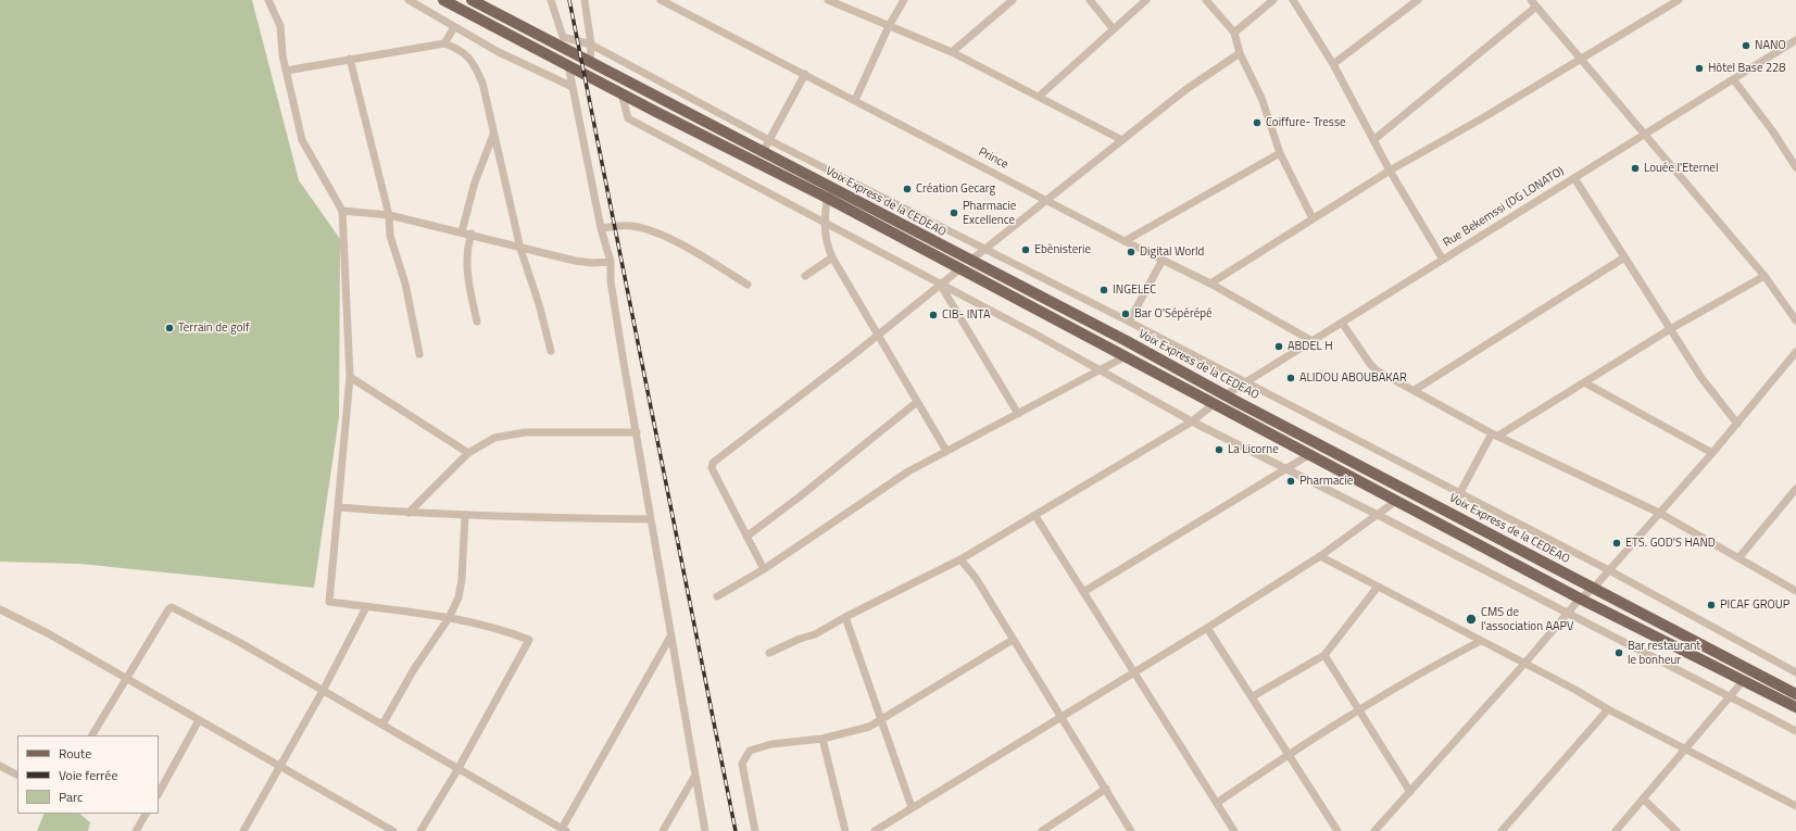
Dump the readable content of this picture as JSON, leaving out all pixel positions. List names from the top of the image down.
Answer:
{
  "streets": {
    "main road": ["Voix Express de la CEDEAO"],
    "street": ["Prince", "Rue Bekemssi (DG LONATO)"]
  },
  "crossings": [
    ["Prince", "Rue Bekemssi (DG LONATO)"],
    ["Voix Express de la CEDEAO", "Rue Bekemssi (DG LONATO)"]
  ],
  "places": [
    "NANO",
    "Hôtel Base 228",
    "Coiffure- Tresse",
    "Louée l'Eternel",
    "Création Gecarg",
    "Pharmacie Excellence",
    "Ebènisterie",
    "Digital World",
    "INGELEC",
    "Bar O'Sépérépé",
    "CIB- INTA",
    "Terrain de golf",
    "ABDEL H",
    "ALIDOU ABOUBAKAR",
    "La Licorne",
    "Pharmacie",
    "ETS. GOD'S HAND",
    "PICAF GROUP",
    "CMS de l'association AAPV",
    "Bar restaurant le bonheur"
  ],
  "legend": ["Route", "Voie ferrée", "Parc"]
}
